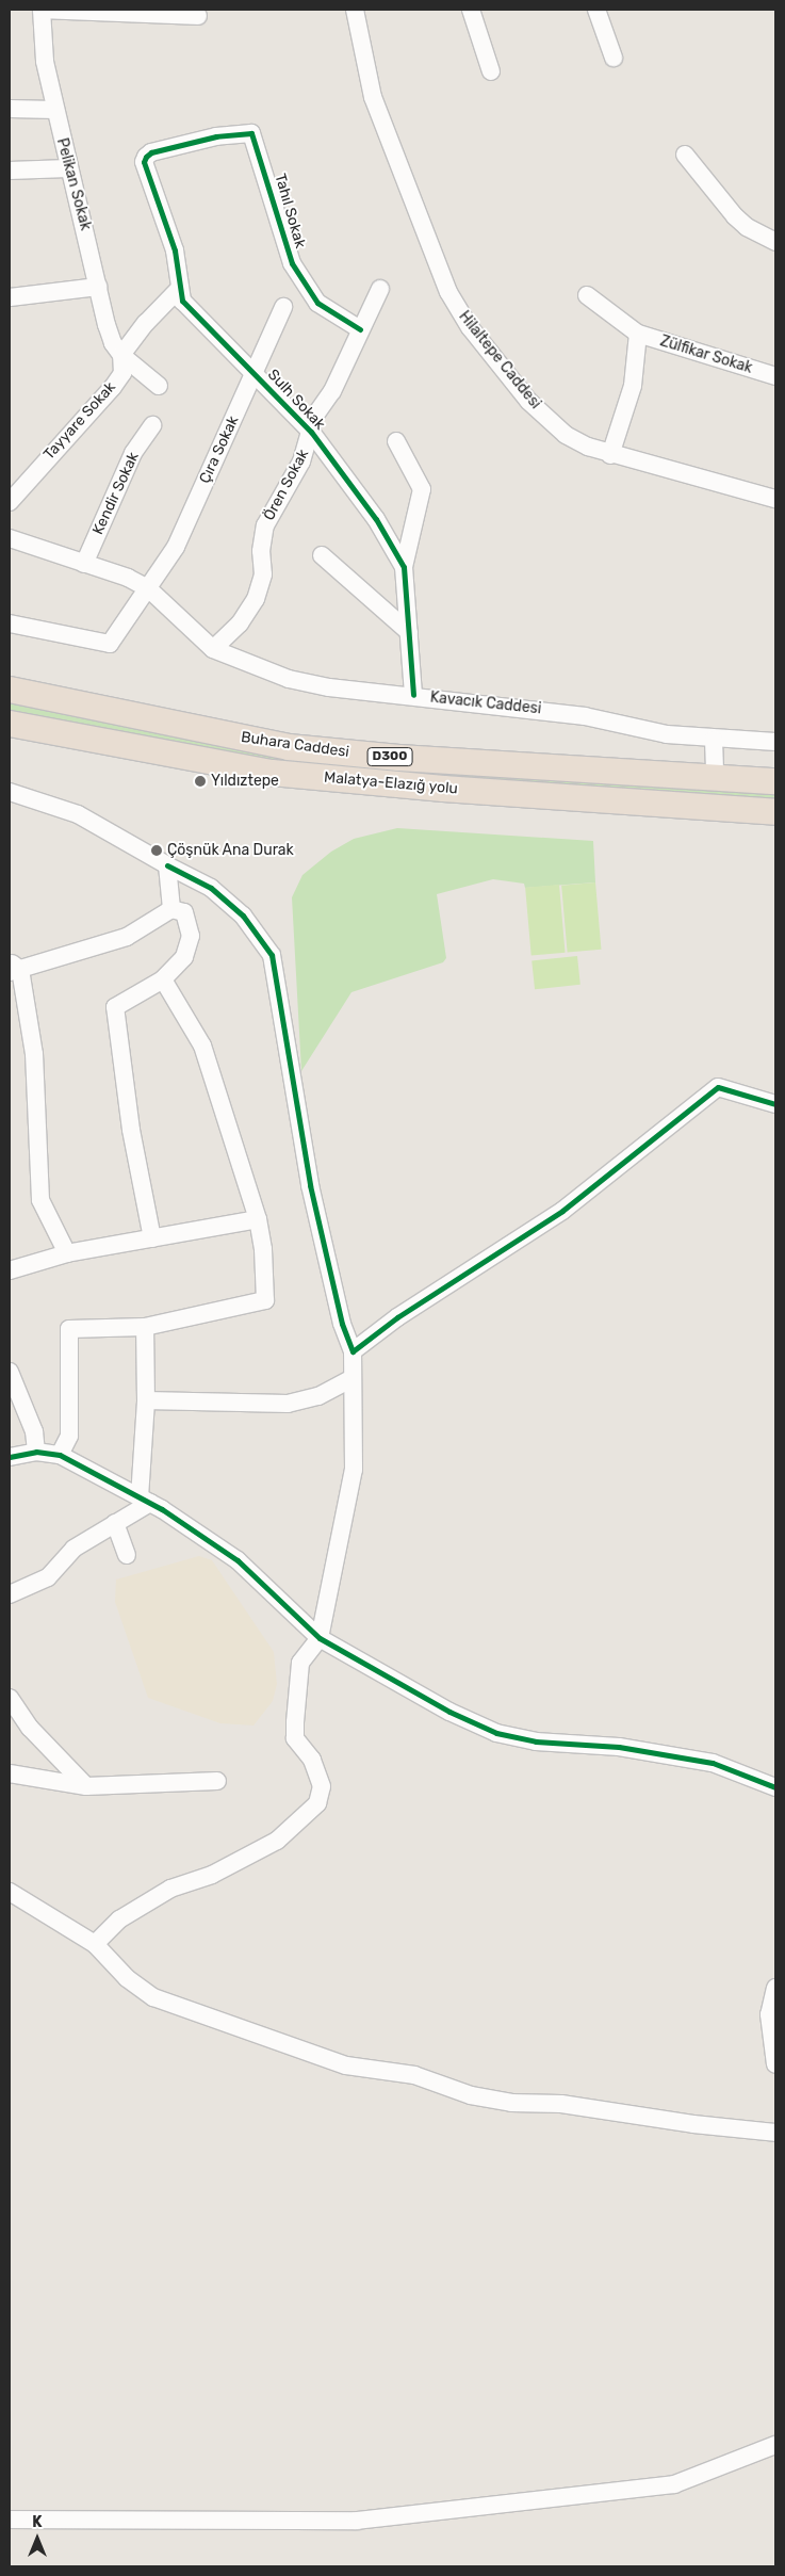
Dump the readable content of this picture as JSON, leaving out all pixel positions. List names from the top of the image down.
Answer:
{
  "streets": {
    "highway": ["Buhara Caddesi", "D300", "Malatya-Elazığ yolu"],
    "street": [
      "Pelikan Sokak",
      "Tahıl Sokak",
      "Zülfikar Sokak",
      "Hilaltepe Caddesi",
      "Sulh Sokak",
      "Tayyare Sokak",
      "Çıra Sokak",
      "Ören Sokak",
      "Kendir Sokak",
      "Kavacık Caddesi"
    ]
  },
  "crossings": [
    ["Pelikan Sokak", "Tayyare Sokak"],
    ["Tahıl Sokak", "Sulh Sokak"],
    ["Tahıl Sokak", "Ören Sokak"],
    ["Zülfikar Sokak", "Hilaltepe Caddesi"],
    ["Sulh Sokak", "Tayyare Sokak"],
    ["Sulh Sokak", "Çıra Sokak"],
    ["Sulh Sokak", "Ören Sokak"],
    ["Sulh Sokak", "Kavacık Caddesi"],
    ["Çıra Sokak", "Kavacık Caddesi"],
    ["Ören Sokak", "Kavacık Caddesi"],
    ["Kendir Sokak", "Kavacık Caddesi"]
  ],
  "places": ["Yıldıztepe", "Çöşnük Ana Durak"],
  "north": "top"
}
